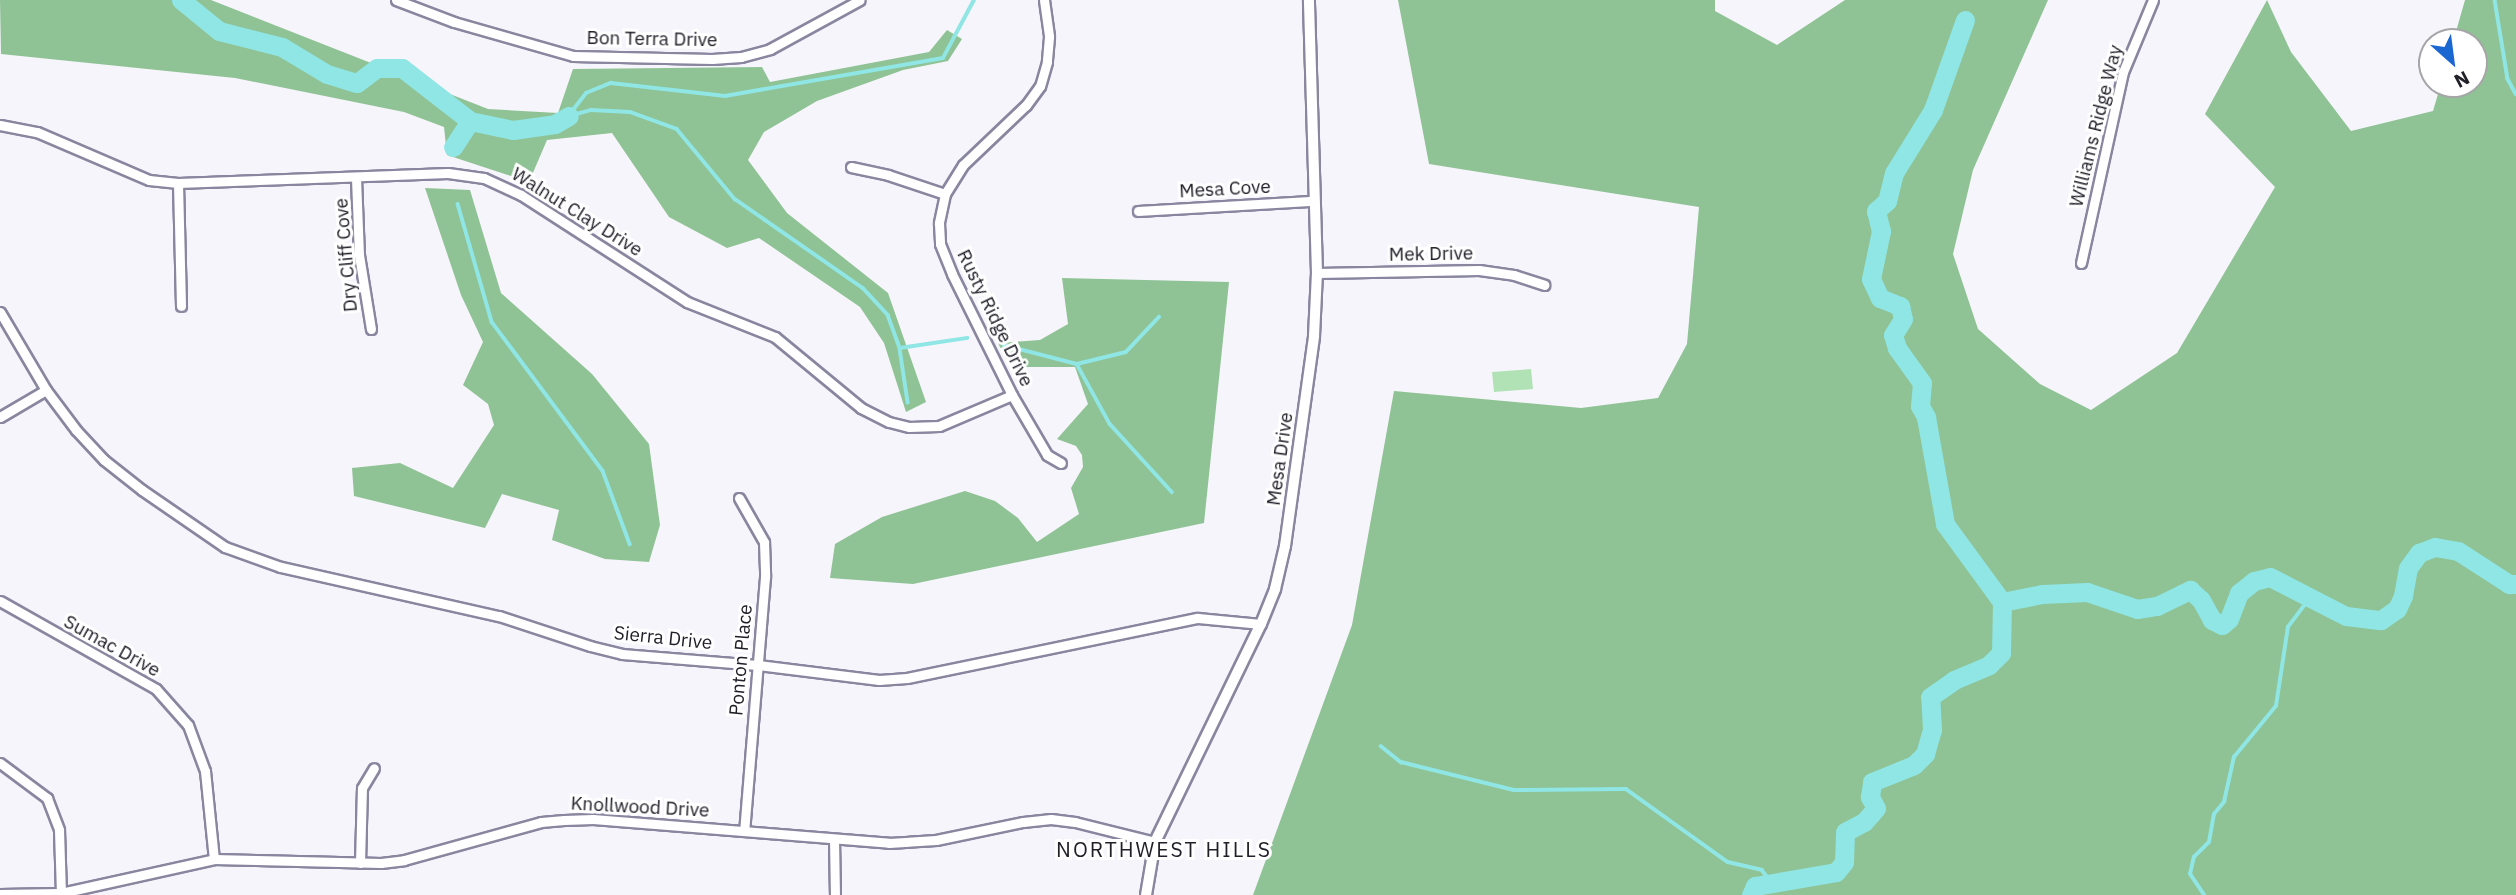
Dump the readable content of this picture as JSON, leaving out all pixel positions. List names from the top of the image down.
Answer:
{
  "streets": {
    "street": [
      "Bon Terra Drive",
      "Williams Ridge Way",
      "Mesa Cove",
      "Walnut Clay Drive",
      "Mek Drive",
      "Dry Cliff Cove",
      "Rusty Ridge Drive",
      "Mesa Drive",
      "Sierra Drive",
      "Sumac Drive",
      "Ponton Place",
      "Knollwood Drive"
    ]
  },
  "crossings": [
    ["Mesa Cove", "Mesa Drive"],
    ["Walnut Clay Drive", "Dry Cliff Cove"],
    ["Walnut Clay Drive", "Rusty Ridge Drive"],
    ["Mek Drive", "Mesa Drive"],
    ["Mesa Drive", "Sierra Drive"],
    ["Mesa Drive", "Knollwood Drive"],
    ["Sierra Drive", "Ponton Place"],
    ["Sumac Drive", "Knollwood Drive"],
    ["Ponton Place", "Knollwood Drive"]
  ],
  "districts": ["NORTHWEST HILLS"],
  "north": "bottom right"
}
